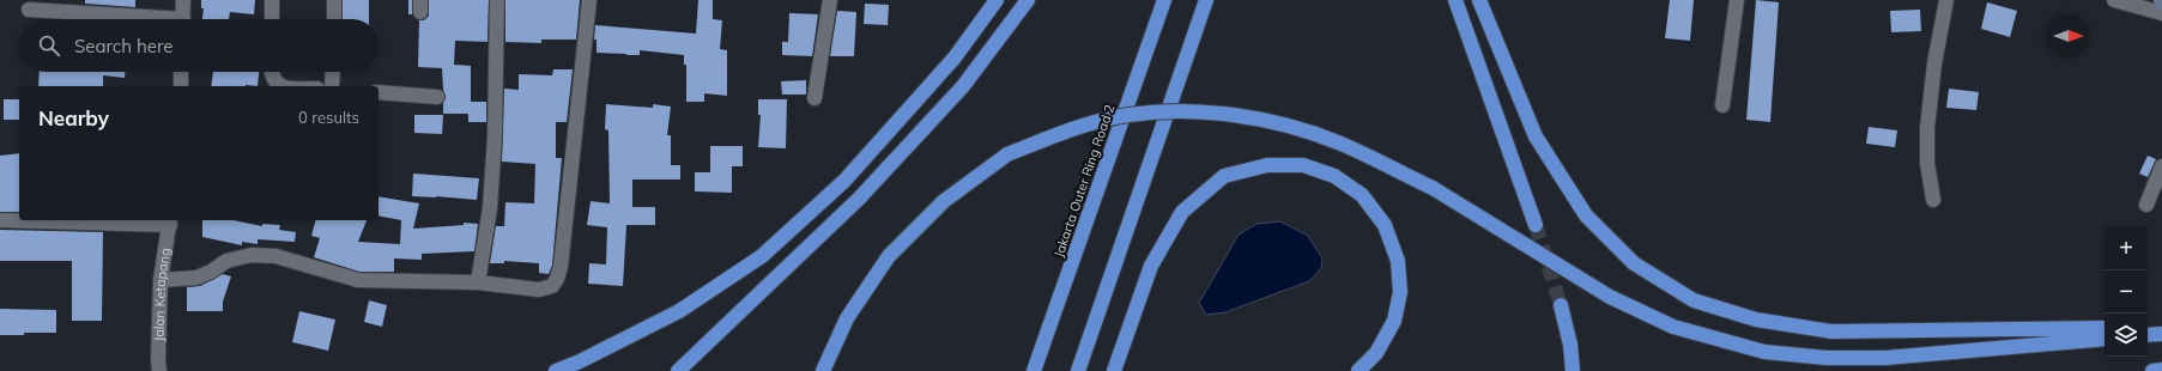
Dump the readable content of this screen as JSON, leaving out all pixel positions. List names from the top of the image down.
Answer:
{
  "streets": {
    "highway": ["Jakarta Outer Ring Road 2"],
    "street": ["Jalan Ketapang"]
  },
  "north": "right",
  "page": {
    "search": "Search here",
    "heading": ["Nearby", "0 results"],
    "map_buttons": ["+", "−"]
  }
}
